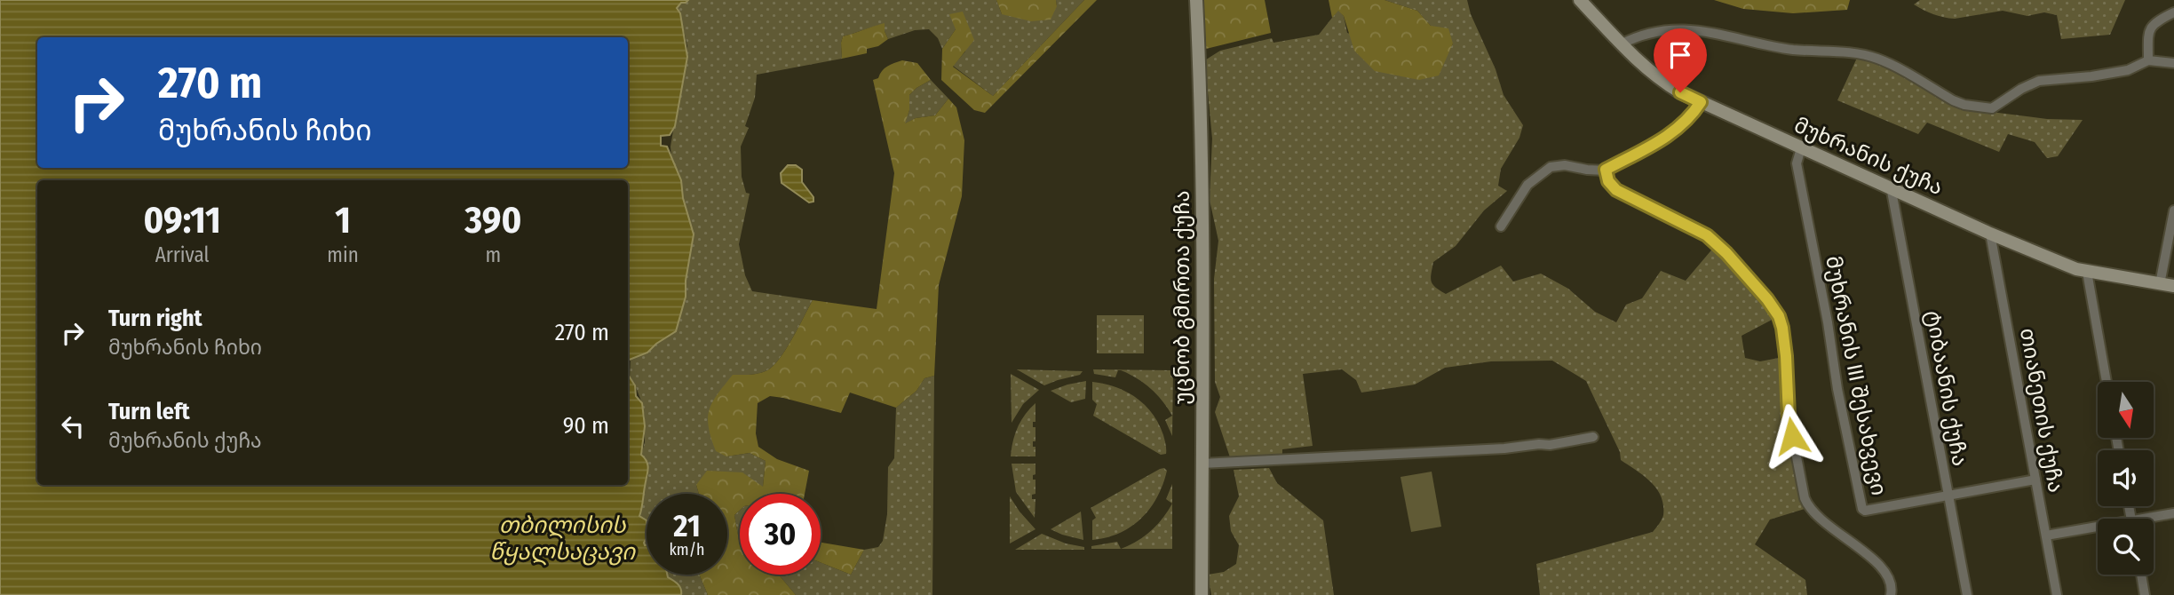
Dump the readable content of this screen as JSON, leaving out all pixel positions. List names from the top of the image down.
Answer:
{
  "streets": {
    "street": [
      "მუხრანის ქუჩა",
      "უცნობ გმირთა ქუჩა",
      "მუხრანის III შესახვევი",
      "ტიბაანის ქუჩა",
      "თიანეთის ქუჩა"
    ]
  },
  "crossings": [
    ["მუხრანის ქუჩა", "მუხრანის III შესახვევი"],
    ["მუხრანის ქუჩა", "ტიბაანის ქუჩა"],
    ["მუხრანის ქუჩა", "თიანეთის ქუჩა"],
    ["მუხრანის III შესახვევი", "ტიბაანის ქუჩა"],
    ["მუხრანის III შესახვევი", "თიანეთის ქუჩა"]
  ],
  "water": ["თბილისის წყალსაცავი"],
  "north": "bottom",
  "page": {
    "turn": ["270 m", "მუხრანის ჩიხი"],
    "eta": [
      "09:11",
      "Arrival",
      "1",
      "min",
      "390",
      "m"
    ],
    "list": [
      {
        "name": "Turn right",
        "note": "მუხრანის ჩიხი",
        "value": "270 m"
      },
      {
        "name": "Turn left",
        "note": "მუხრანის ქუჩა",
        "value": "90 m"
      }
    ],
    "speed": "21 km/h",
    "limit": "30"
  }
}
